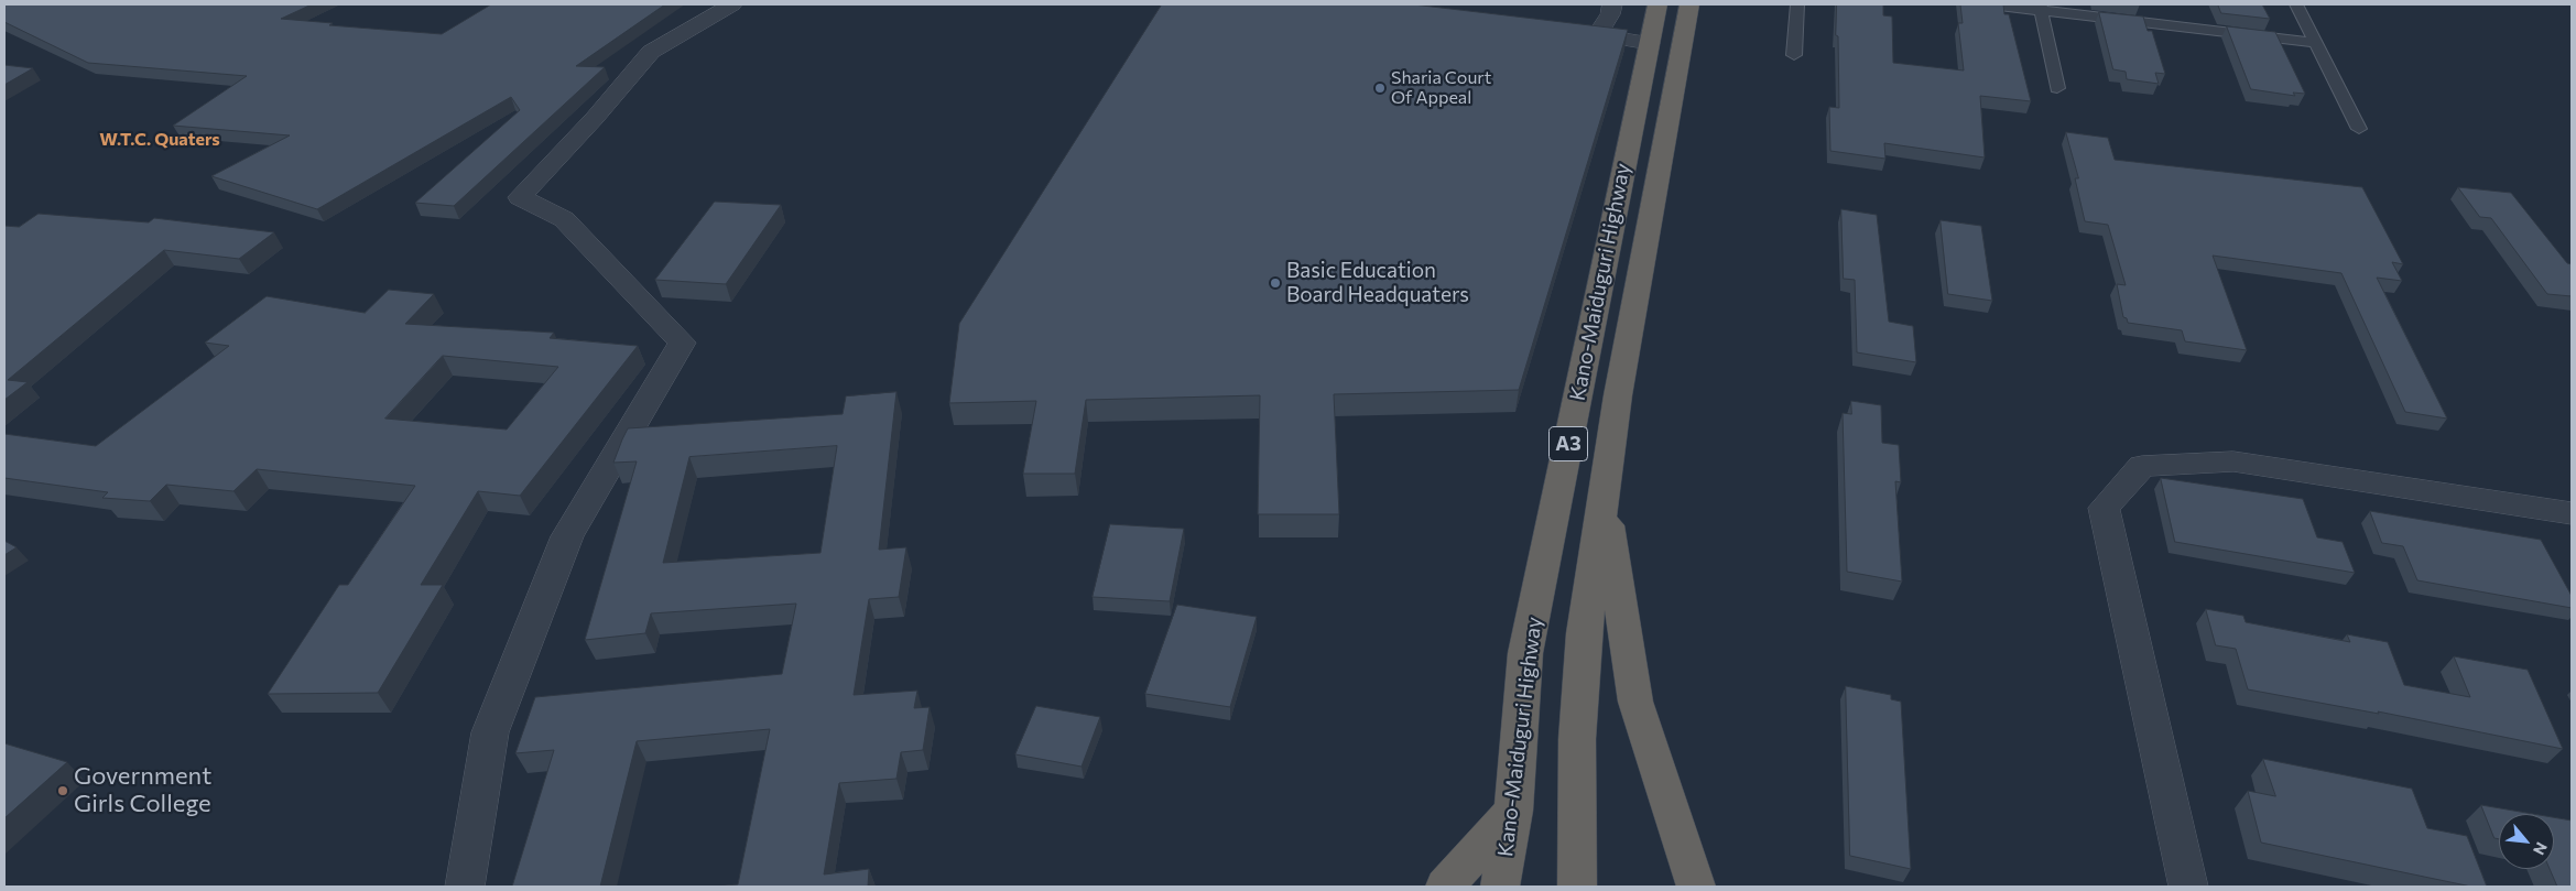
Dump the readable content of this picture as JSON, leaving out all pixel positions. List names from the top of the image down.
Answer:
{
  "streets": {
    "highway": ["Kano-Maiduguri Highway", "A3"]
  },
  "crossings": [
    ["Kano-Maiduguri Highway", "A3"]
  ],
  "districts": ["W.T.C. Quaters"],
  "places": ["Sharia Court Of Appeal", "Basic Education Board Headquaters", "Government Girls College"],
  "north": "bottom right"
}
